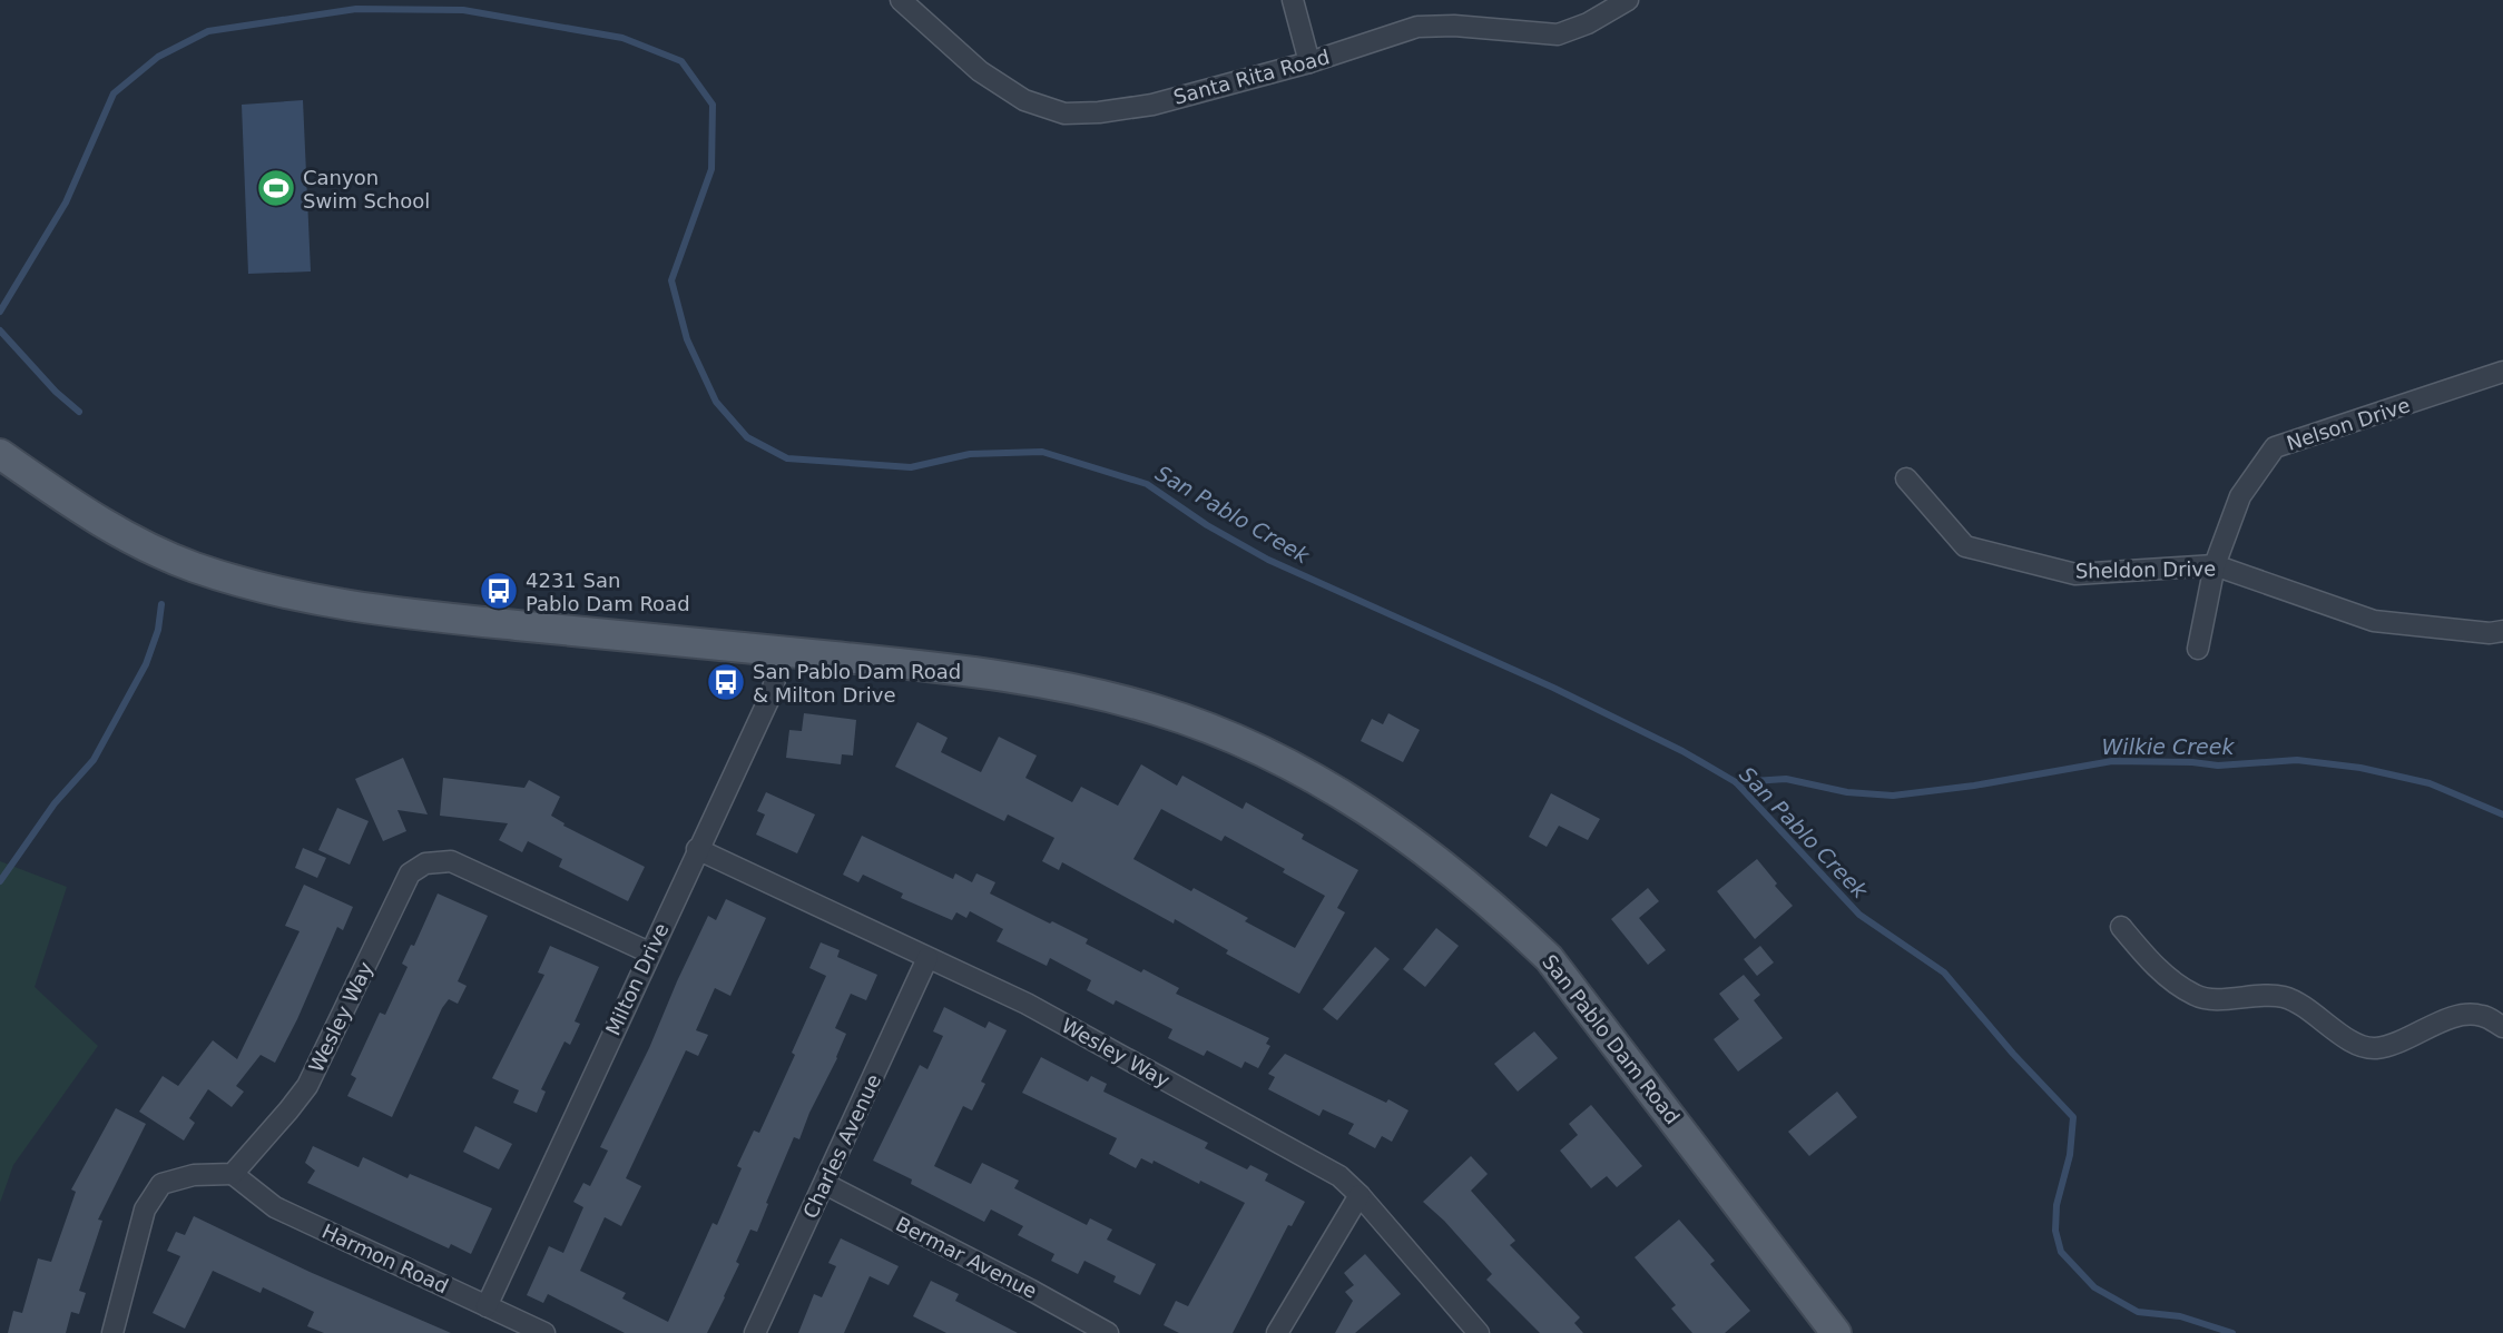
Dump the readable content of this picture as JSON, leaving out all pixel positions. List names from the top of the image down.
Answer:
{
  "streets": {
    "main road": ["San Pablo Dam Road"],
    "street": [
      "Santa Rita Road",
      "Nelson Drive",
      "Sheldon Drive",
      "Milton Drive",
      "Wesley Way",
      "Charles Avenue",
      "Bermar Avenue",
      "Harmon Road"
    ]
  },
  "crossings": [
    ["Nelson Drive", "Sheldon Drive"],
    ["Milton Drive", "Wesley Way"],
    ["Milton Drive", "San Pablo Dam Road"],
    ["Milton Drive", "Harmon Road"],
    ["Wesley Way", "Charles Avenue"],
    ["Wesley Way", "Harmon Road"],
    ["Charles Avenue", "Bermar Avenue"]
  ],
  "water": ["San Pablo Creek", "Wilkie Creek"],
  "places": {
    "sports": ["Canyon Swim School"],
    "bus stop": ["4231 San Pablo Dam Road", "San Pablo Dam Road & Milton Drive"]
  }
}
